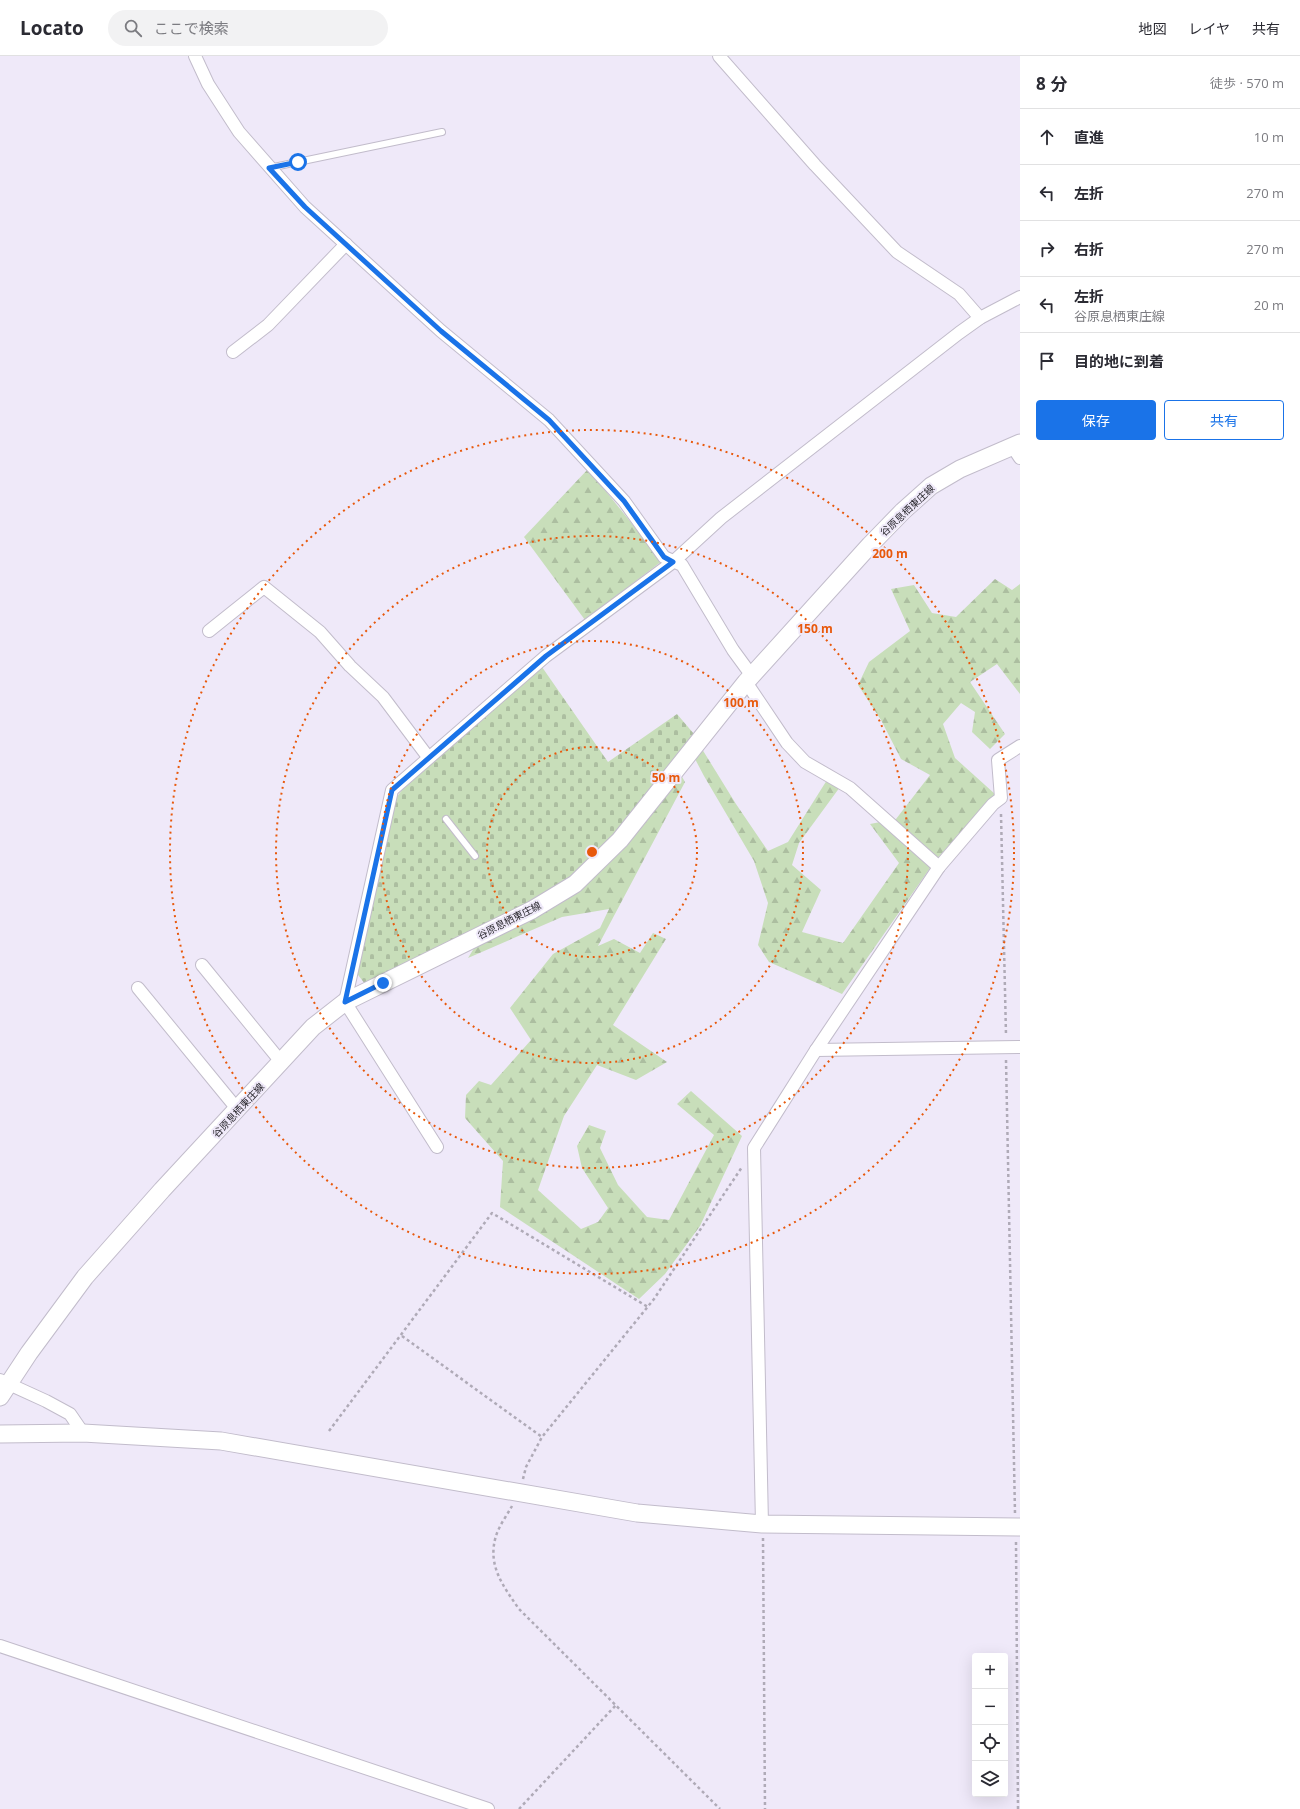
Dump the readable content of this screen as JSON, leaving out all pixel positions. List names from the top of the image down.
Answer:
{
  "streets": {
    "main road": ["谷原息栖東庄線"]
  },
  "page": {
    "header": "Locato",
    "search": "ここで検索",
    "nav": ["地図", "レイヤ", "共有"],
    "heading": ["8 分", "徒歩 · 570 m"],
    "list": [
      ["直進", "10 m"],
      ["左折", "270 m"],
      ["右折", "270 m"],
      ["左折", "谷原息栖東庄線", "20 m"],
      "目的地に到着"
    ],
    "buttons": ["保存", "共有"],
    "map_buttons": ["+", "−"]
  },
  "rings": [
    "200 m",
    "150 m",
    "100 m",
    "50 m"
  ]
}
